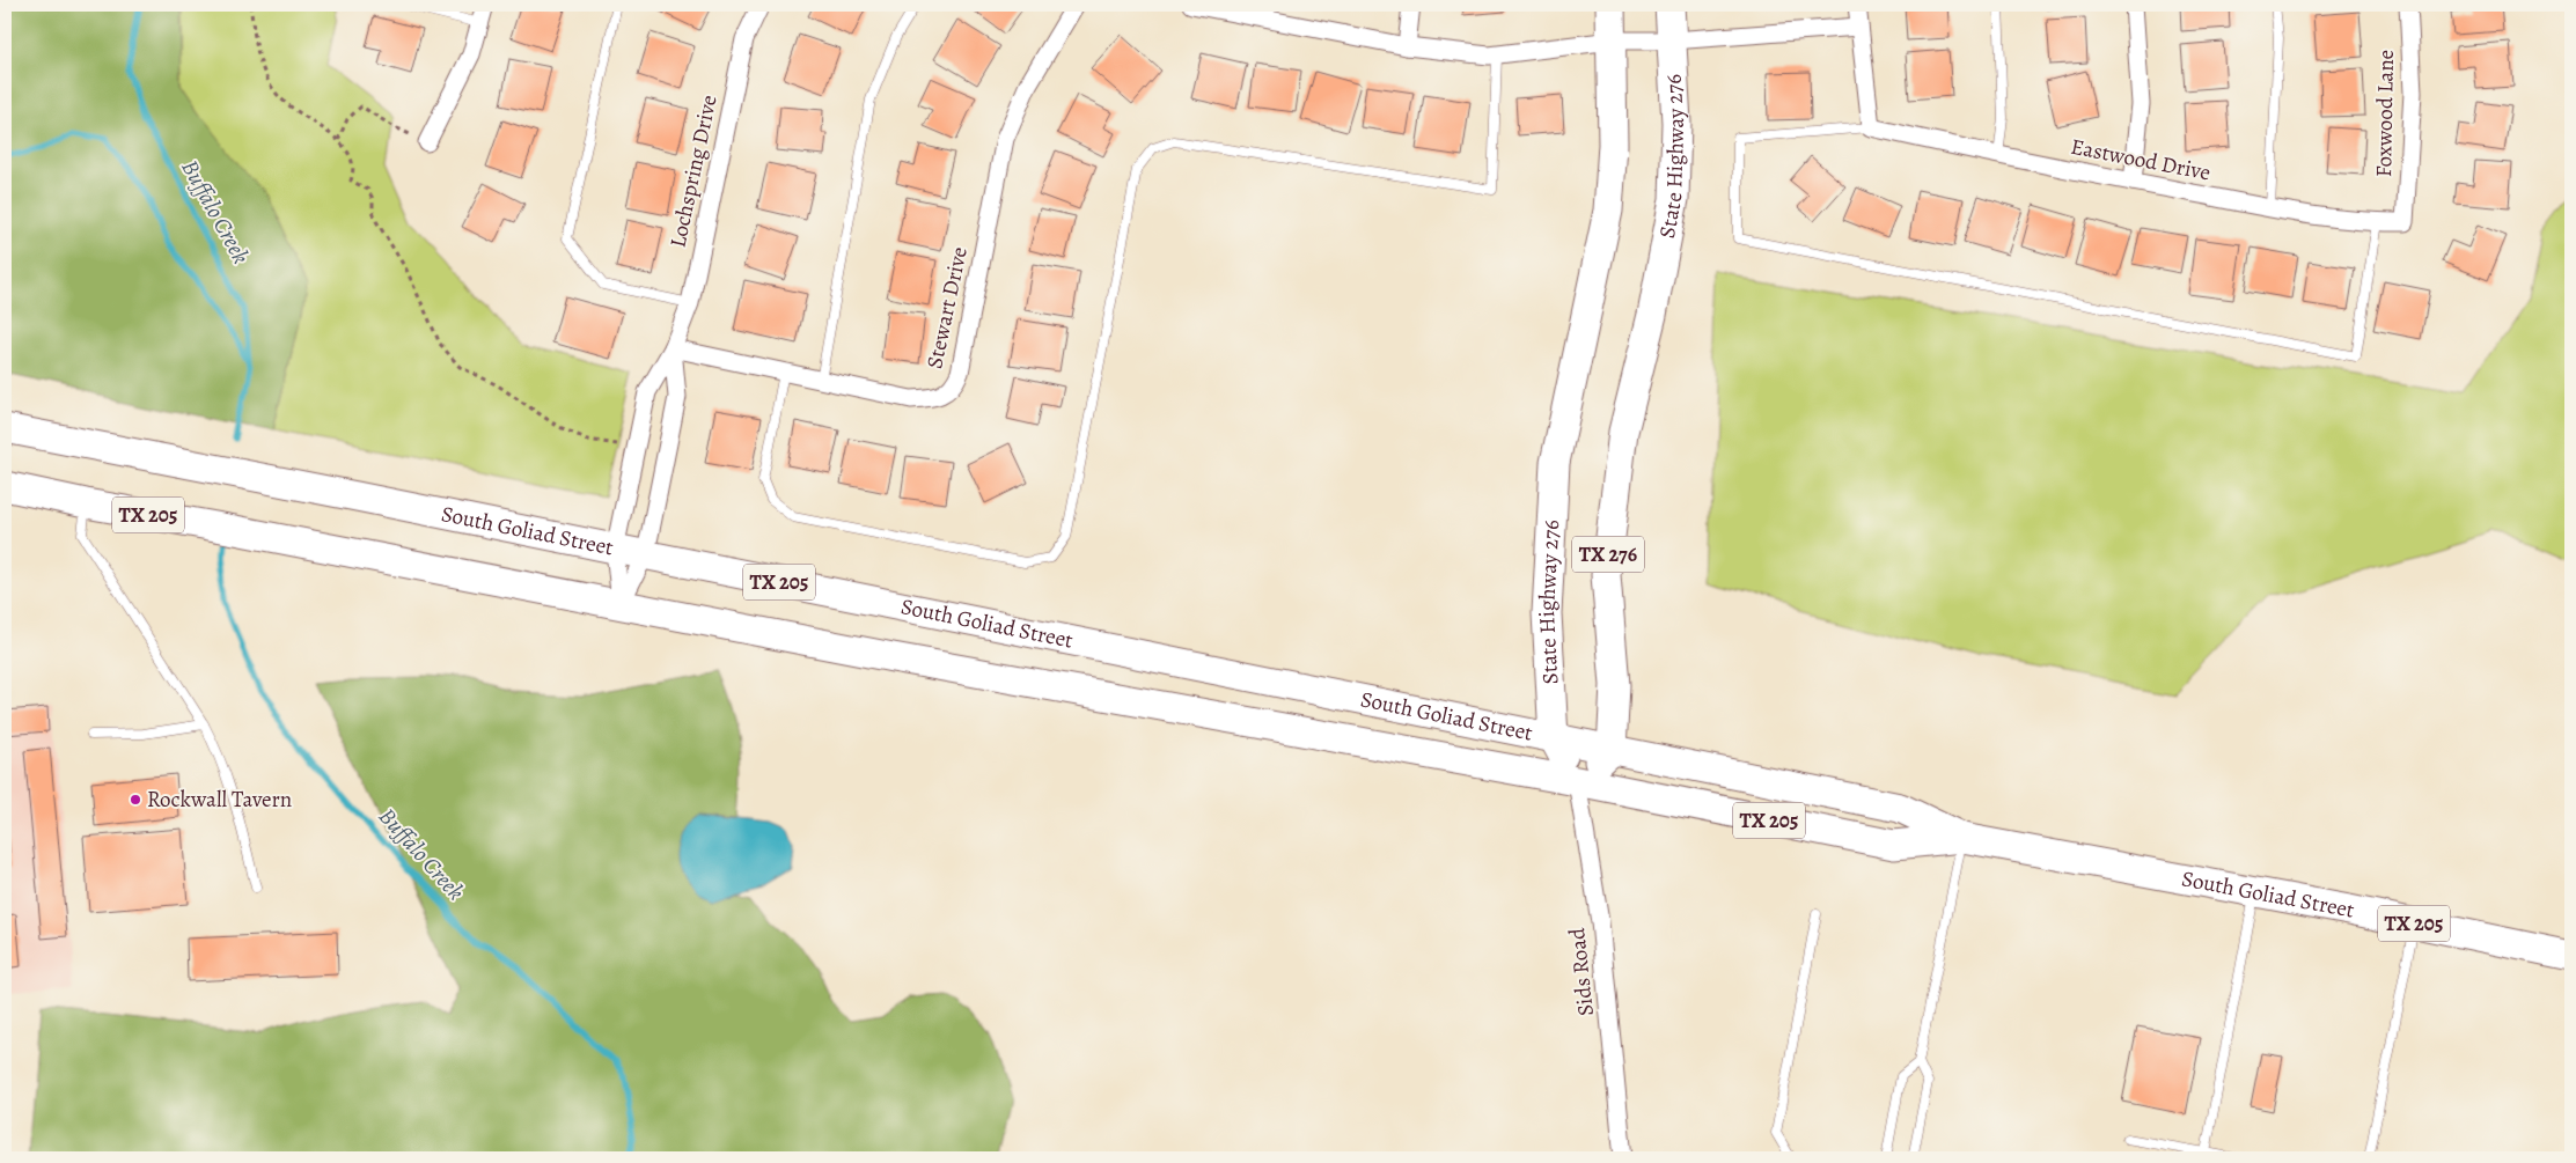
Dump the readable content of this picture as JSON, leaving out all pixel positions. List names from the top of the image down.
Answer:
{
  "streets": {
    "main road": [
      "State Highway 276",
      "TX 205",
      "South Goliad Street",
      "TX 276"
    ],
    "street": [
      "Foxwood Lane",
      "Eastwood Drive",
      "Lochspring Drive",
      "Stewart Drive",
      "Sids Road"
    ]
  },
  "crossings": [
    ["Foxwood Lane", "Eastwood Drive"],
    ["State Highway 276", "South Goliad Street"],
    ["State Highway 276", "Sids Road"],
    ["Lochspring Drive", "Stewart Drive"],
    ["Lochspring Drive", "South Goliad Street"],
    ["South Goliad Street", "Sids Road"]
  ],
  "water": ["Buffalo Creek"],
  "places": ["Rockwall Tavern"]
}
